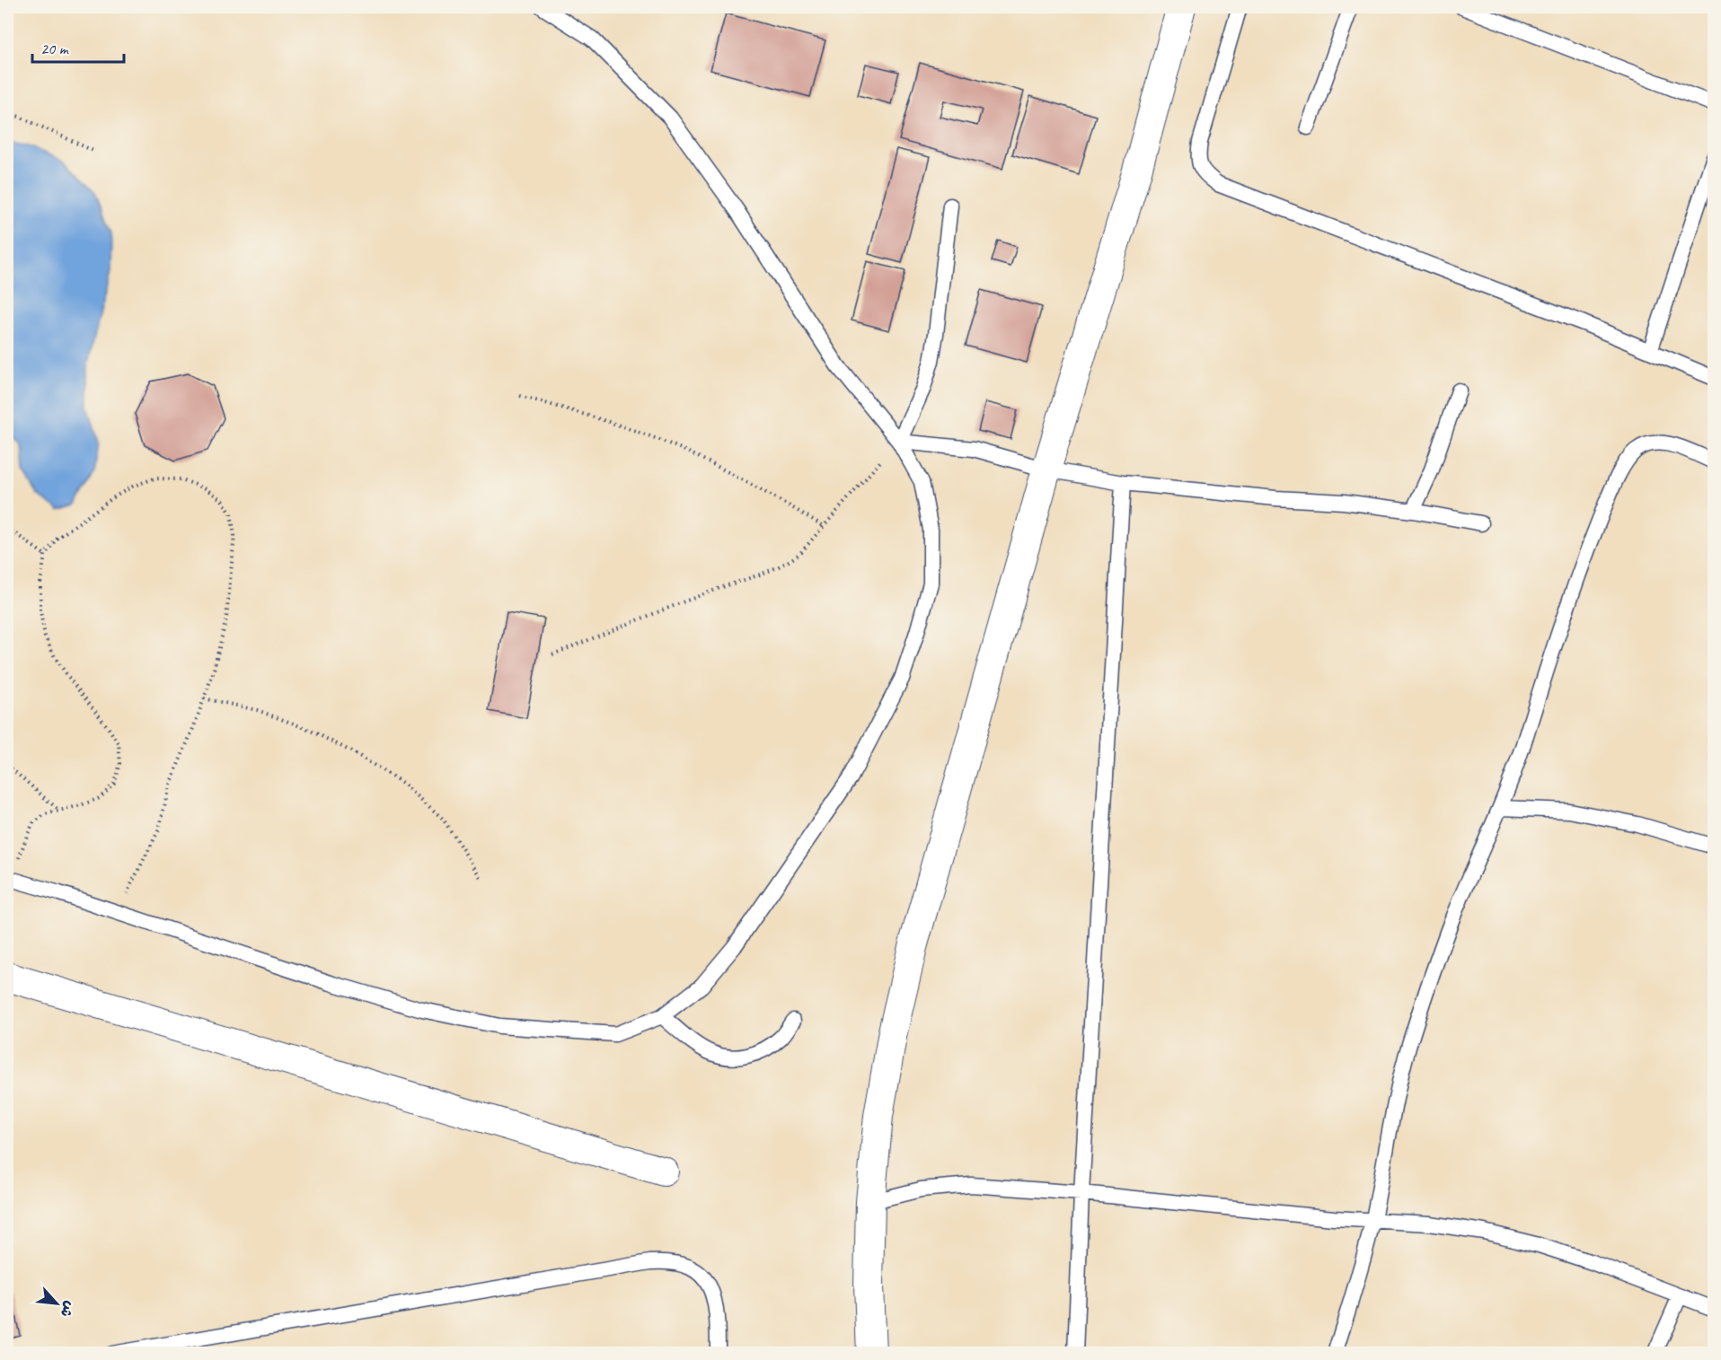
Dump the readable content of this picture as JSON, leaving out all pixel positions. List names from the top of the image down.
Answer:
{
  "scale_bar": "20 m",
  "north": "bottom right"
}
